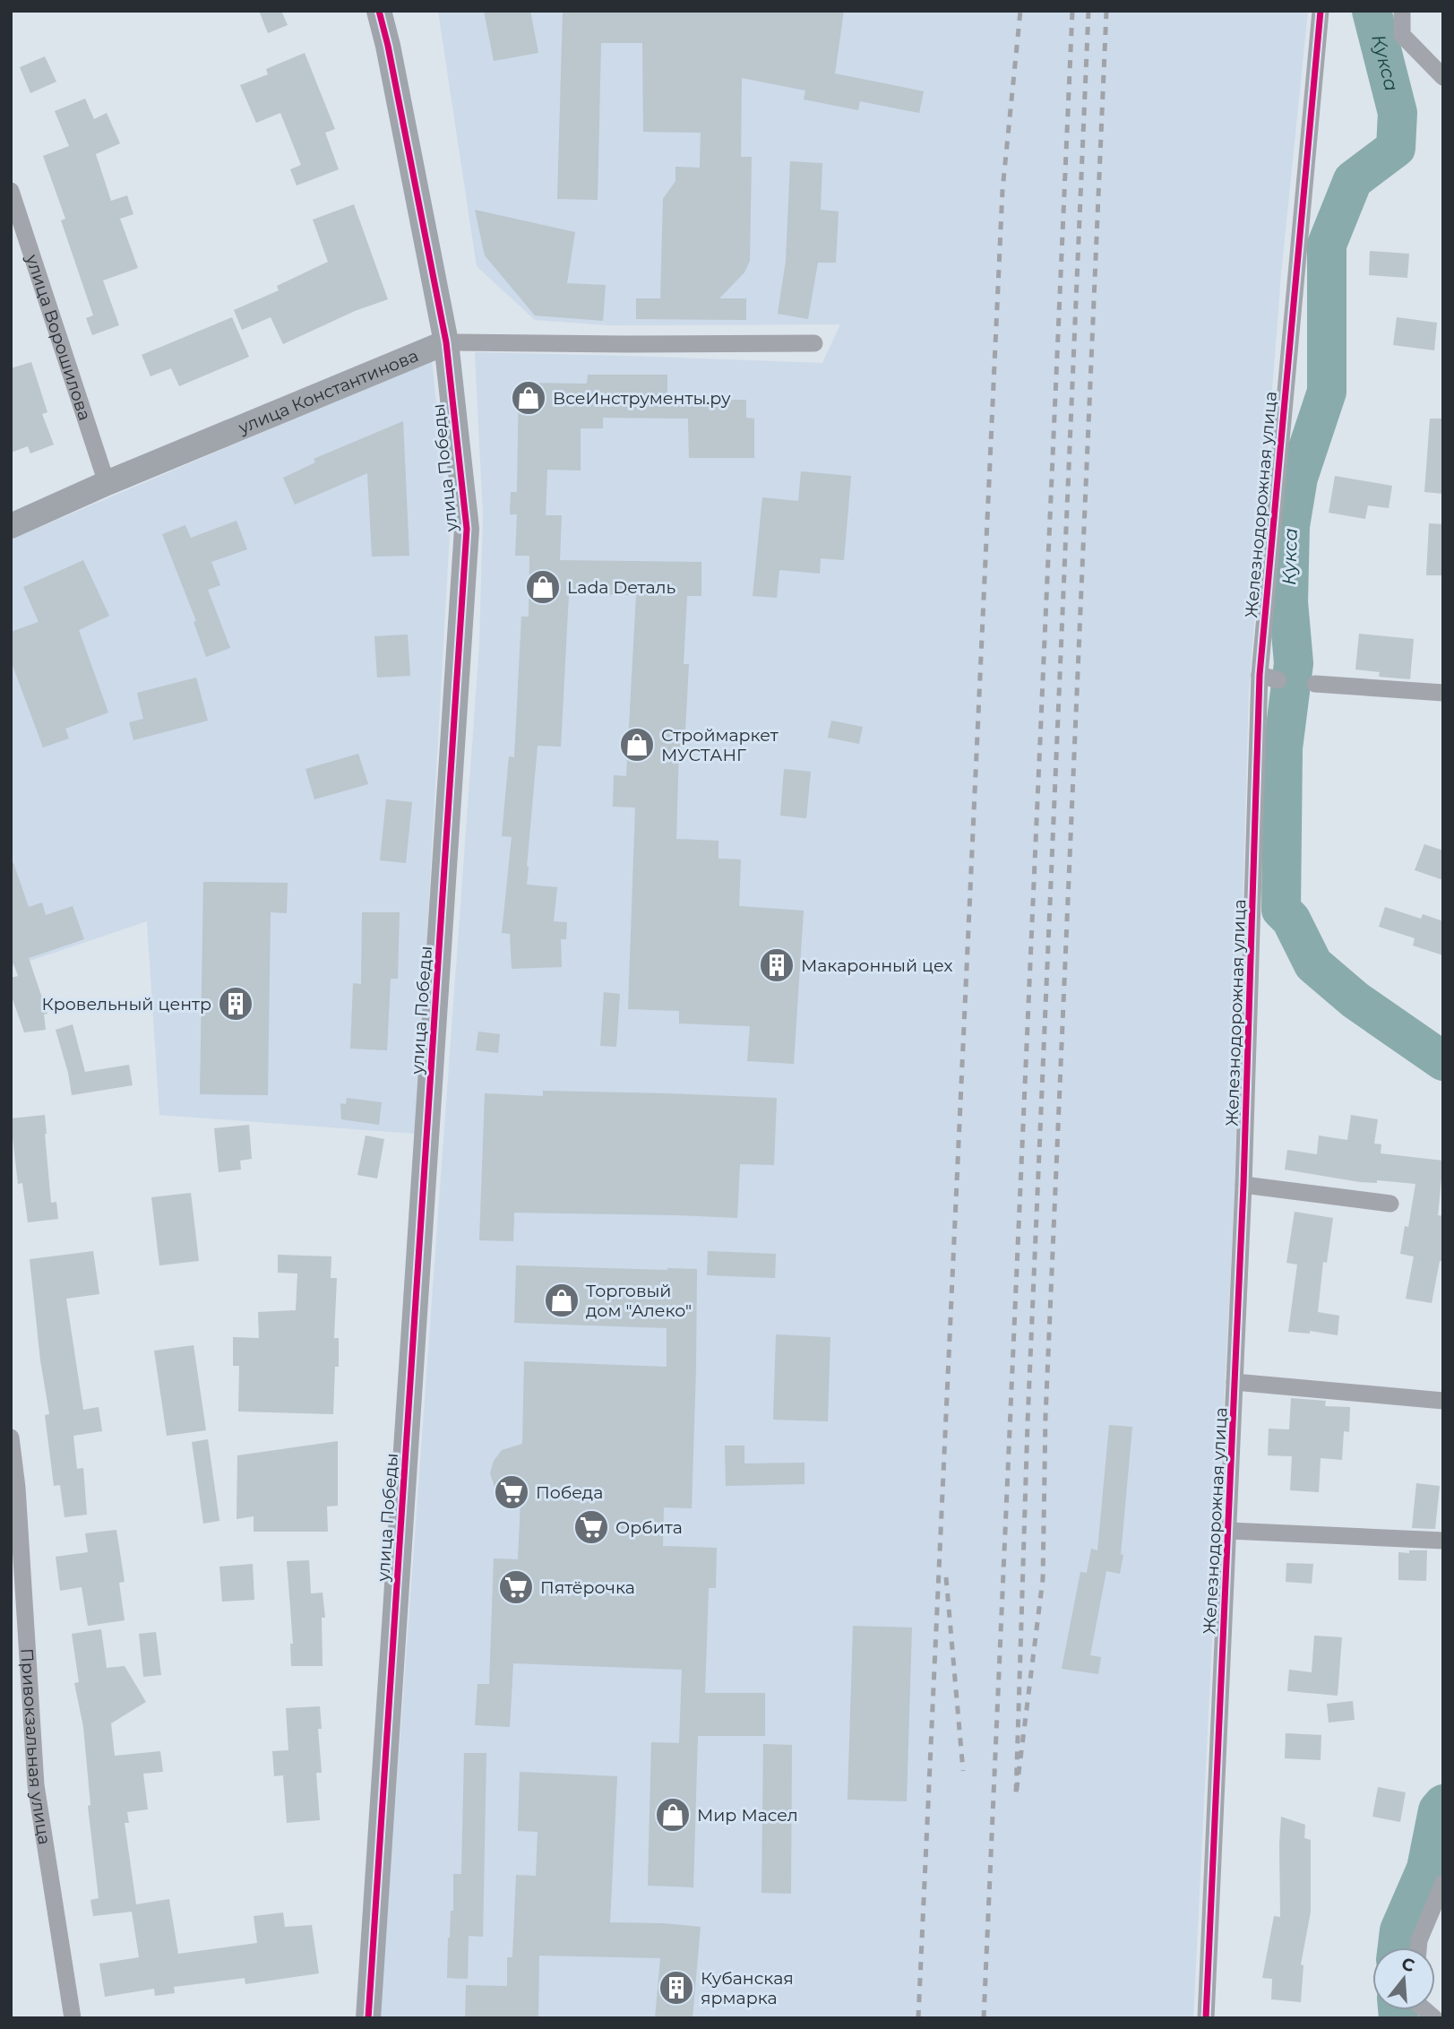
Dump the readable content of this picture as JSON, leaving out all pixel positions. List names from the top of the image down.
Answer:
{
  "streets": {
    "street": [
      "улица Ворошилова",
      "улица Константинова",
      "улица Победы",
      "Железнодорожная улица",
      "Привокзальная улица"
    ]
  },
  "crossings": [
    ["улица Ворошилова", "улица Константинова"],
    ["улица Константинова", "улица Победы"]
  ],
  "water": ["Кукса"],
  "places": {
    "shop": [
      "ВсеИнструменты.ру",
      "Lada Dеталь",
      "Строймаркет МУСТАНГ",
      "Торговый дом \"Алеко\"",
      "Мир Масел"
    ],
    "building": ["Макаронный цех", "Кровельный центр", "Кубанская ярмарка"],
    "supermarket": ["Победа", "Орбита", "Пятёрочка"]
  },
  "north": "top"
}
